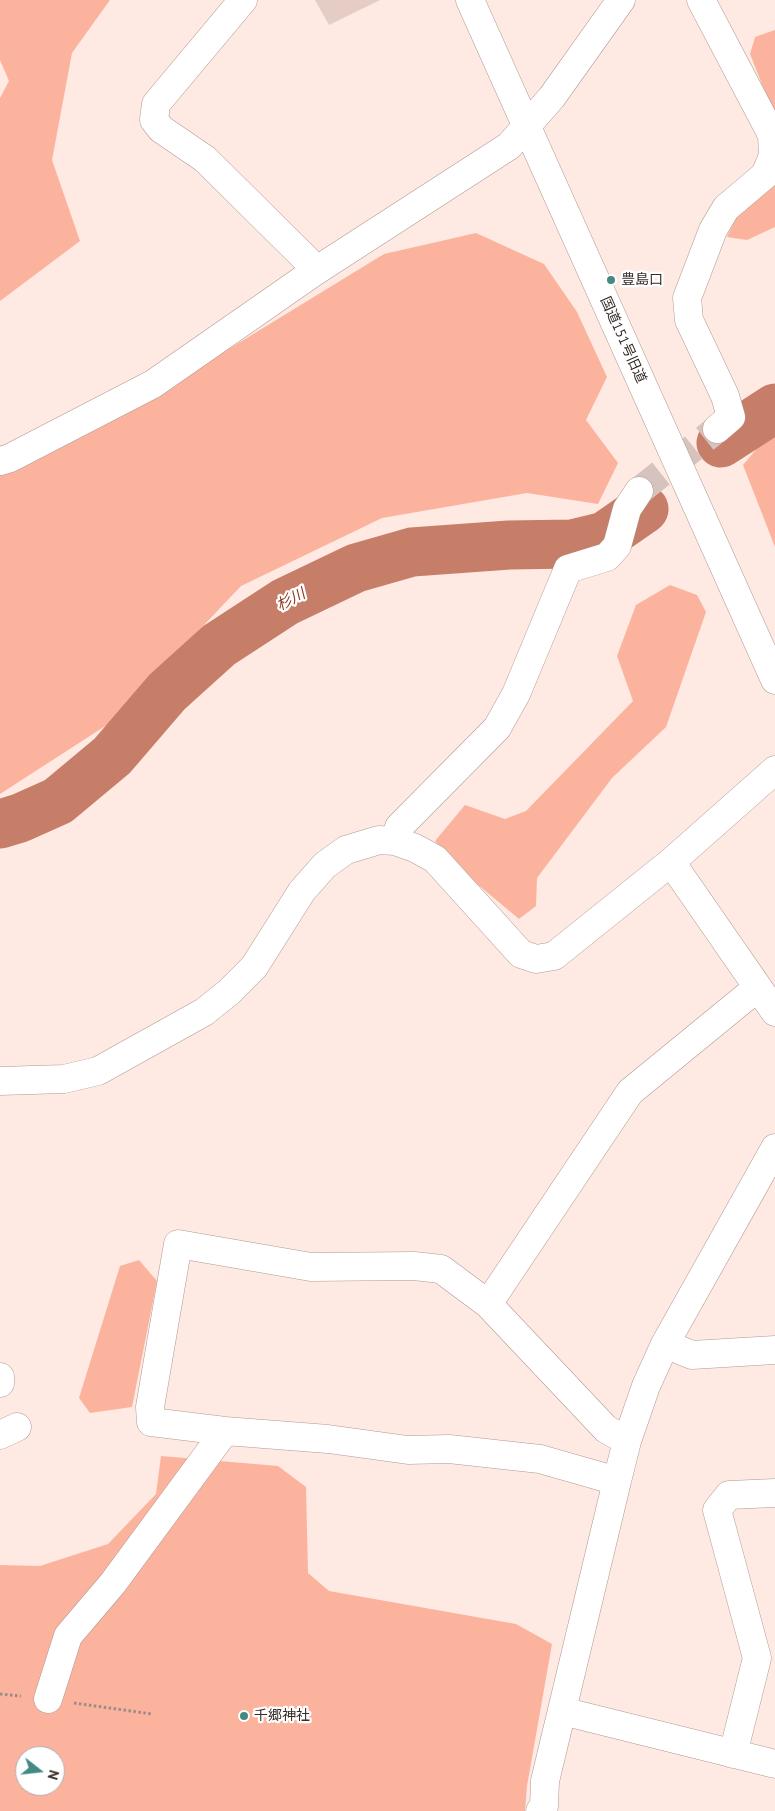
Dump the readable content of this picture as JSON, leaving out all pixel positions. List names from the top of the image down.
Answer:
{
  "streets": {
    "street": ["国道151号旧道"]
  },
  "water": ["杉川"],
  "places": ["豊島口", "千郷神社"],
  "north": "right"
}
